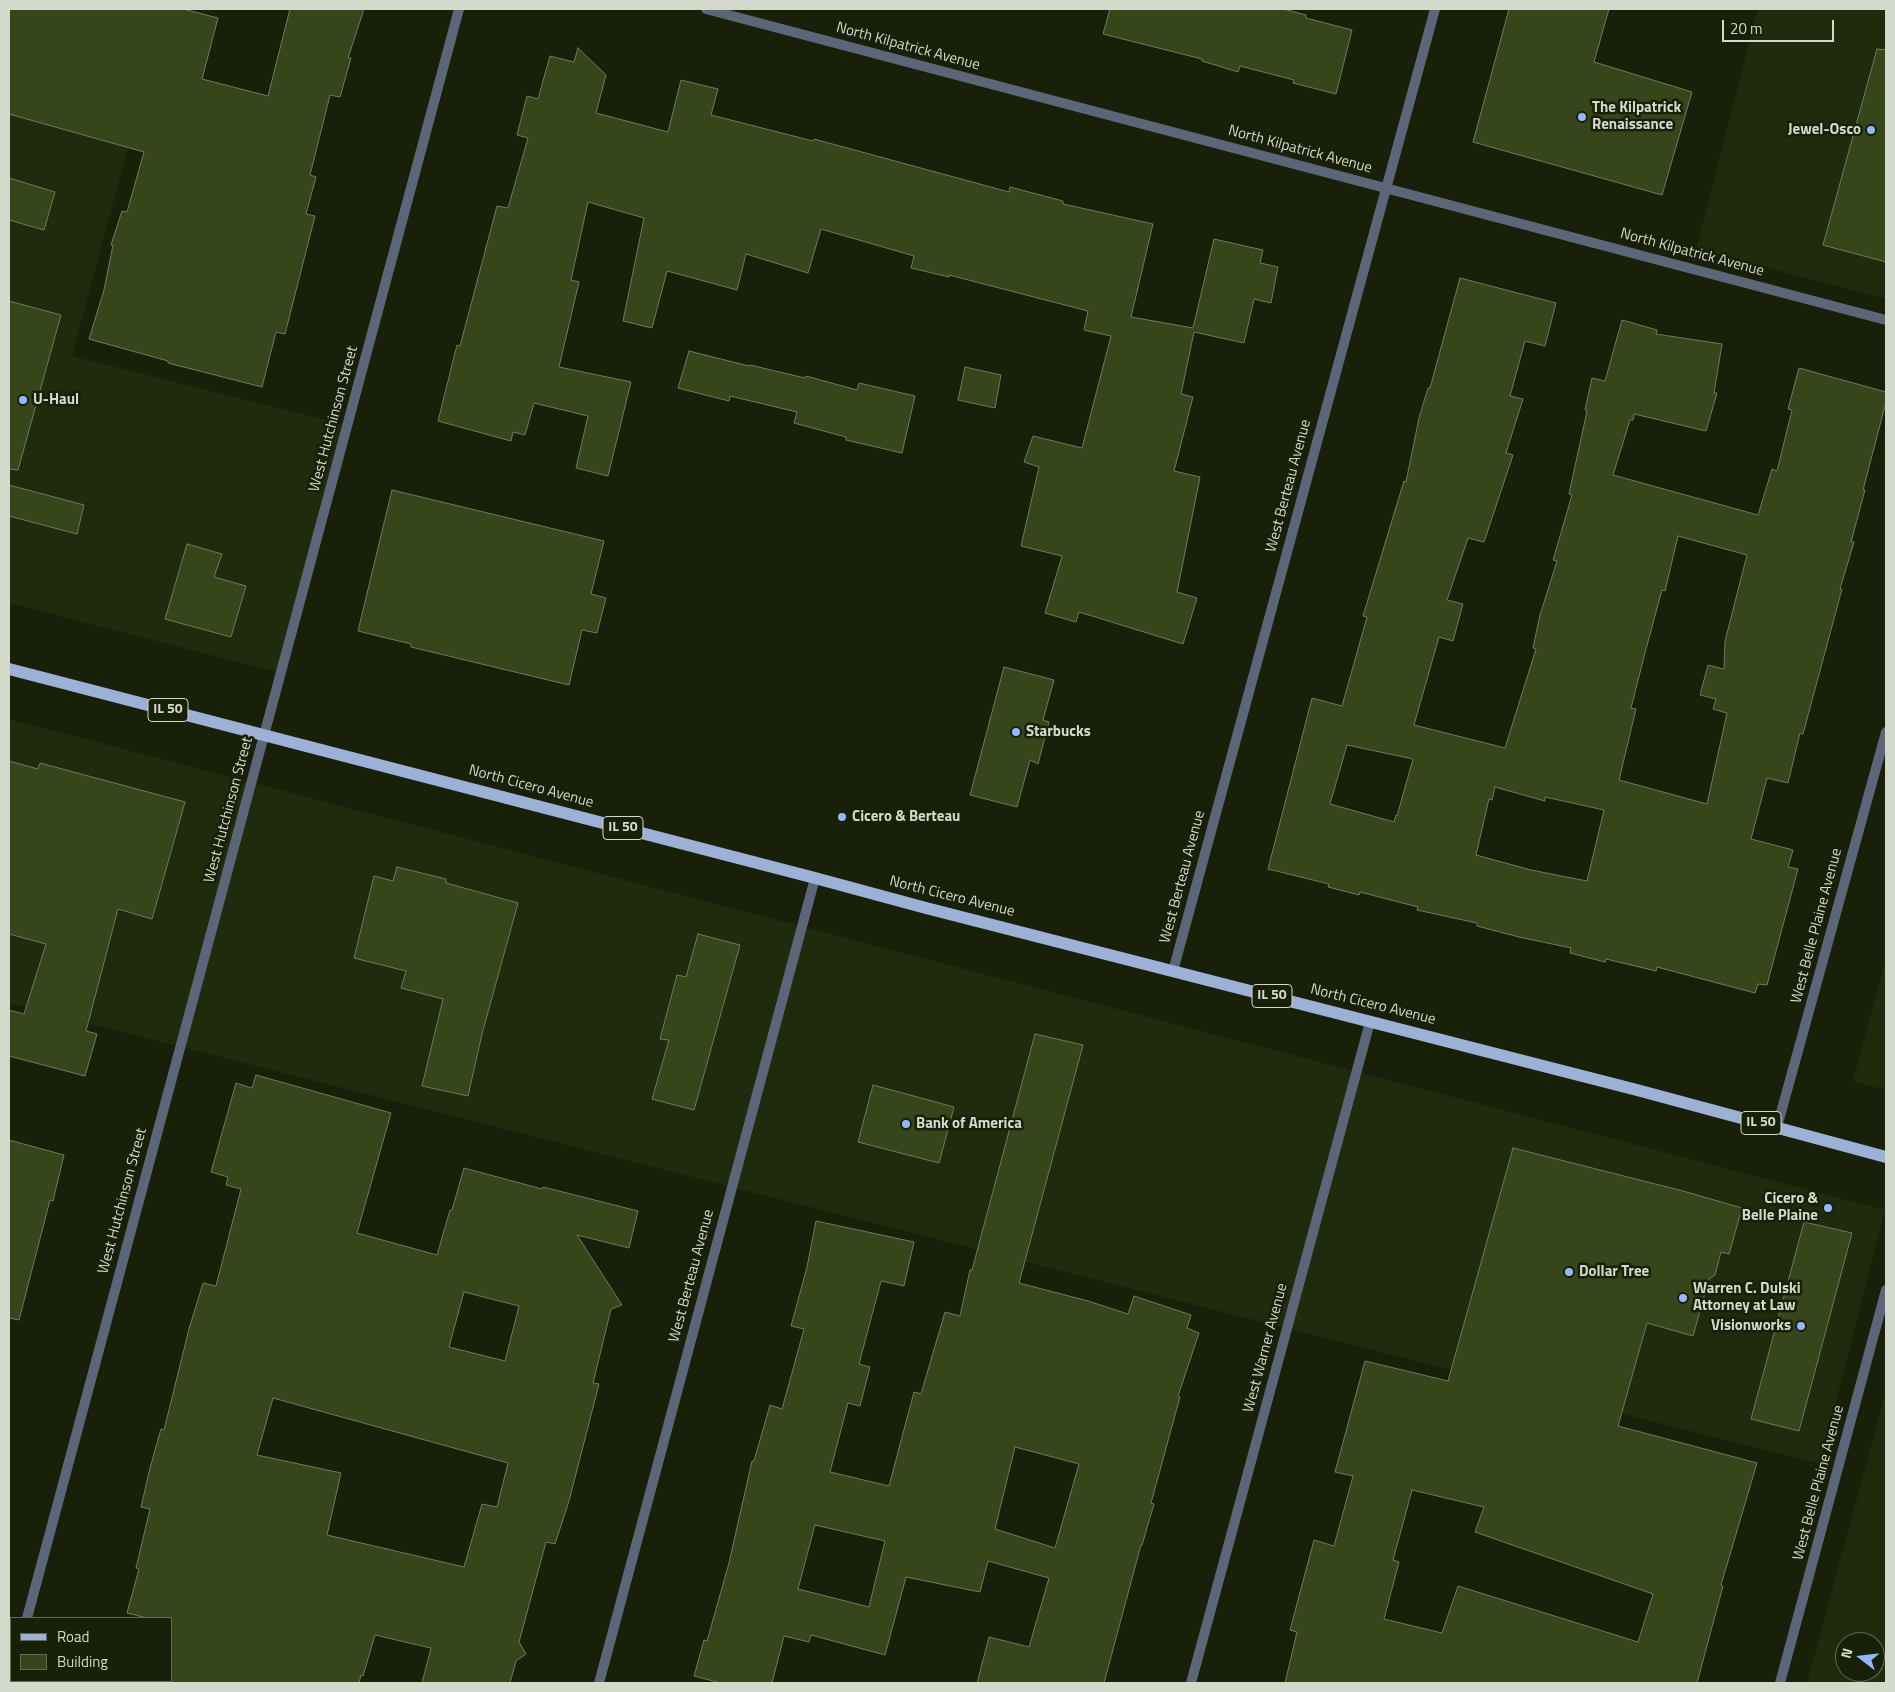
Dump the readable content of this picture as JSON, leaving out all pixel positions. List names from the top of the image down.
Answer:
{
  "streets": {
    "main road": ["IL 50", "North Cicero Avenue"],
    "street": [
      "North Kilpatrick Avenue",
      "West Hutchinson Street",
      "West Berteau Avenue",
      "West Belle Plaine Avenue",
      "West Warner Avenue"
    ]
  },
  "crossings": [
    ["North Kilpatrick Avenue", "West Berteau Avenue"],
    ["West Hutchinson Street", "North Cicero Avenue"],
    ["West Berteau Avenue", "North Cicero Avenue"],
    ["North Cicero Avenue", "West Belle Plaine Avenue"],
    ["North Cicero Avenue", "West Warner Avenue"]
  ],
  "places": [
    "The Kilpatrick Renaissance",
    "Jewel-Osco",
    "U-Haul",
    "Starbucks",
    "Cicero & Berteau",
    "Bank of America",
    "Cicero & Belle Plaine",
    "Dollar Tree",
    "Warren C. Dulski Attorney at Law",
    "Visionworks"
  ],
  "legend": ["Road", "Building"],
  "scale_bar": "20 m",
  "north": "left"
}
